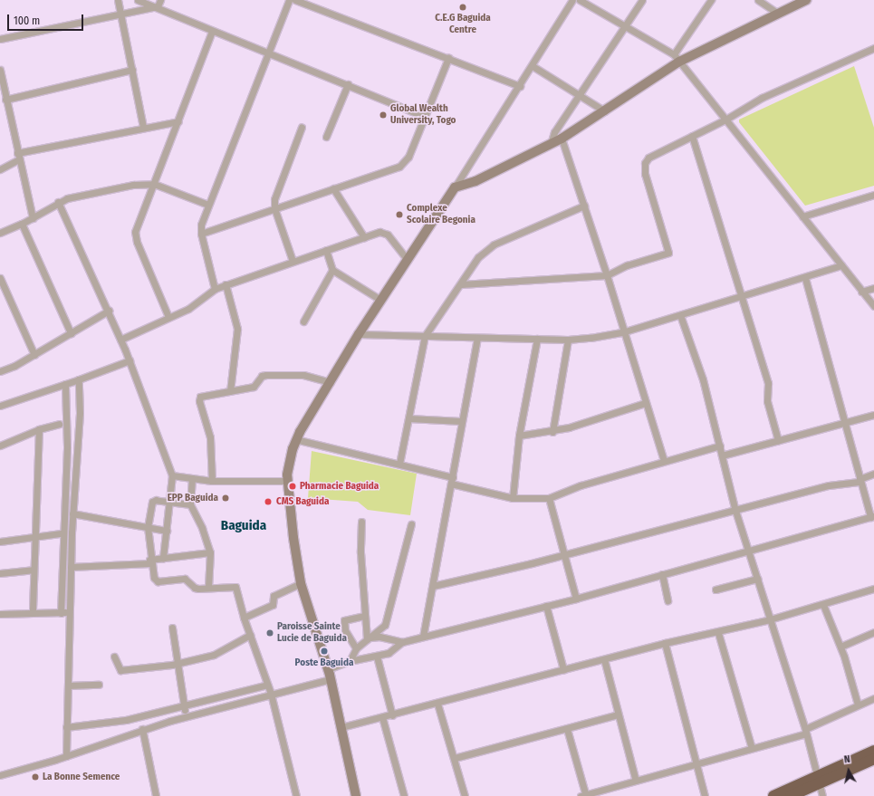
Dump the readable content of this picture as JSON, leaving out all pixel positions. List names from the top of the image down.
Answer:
{
  "districts": ["Baguida"],
  "places": [
    "C.E.G Baguida Centre",
    "Global Wealth University, Togo",
    "Complexe Scolaire Begonia",
    "Pharmacie Baguida",
    "EPP Baguida",
    "CMS Baguida",
    "Paroisse Sainte Lucie de Baguida",
    "Poste Baguida",
    "La Bonne Semence"
  ],
  "scale_bar": "100 m",
  "north": "top"
}
